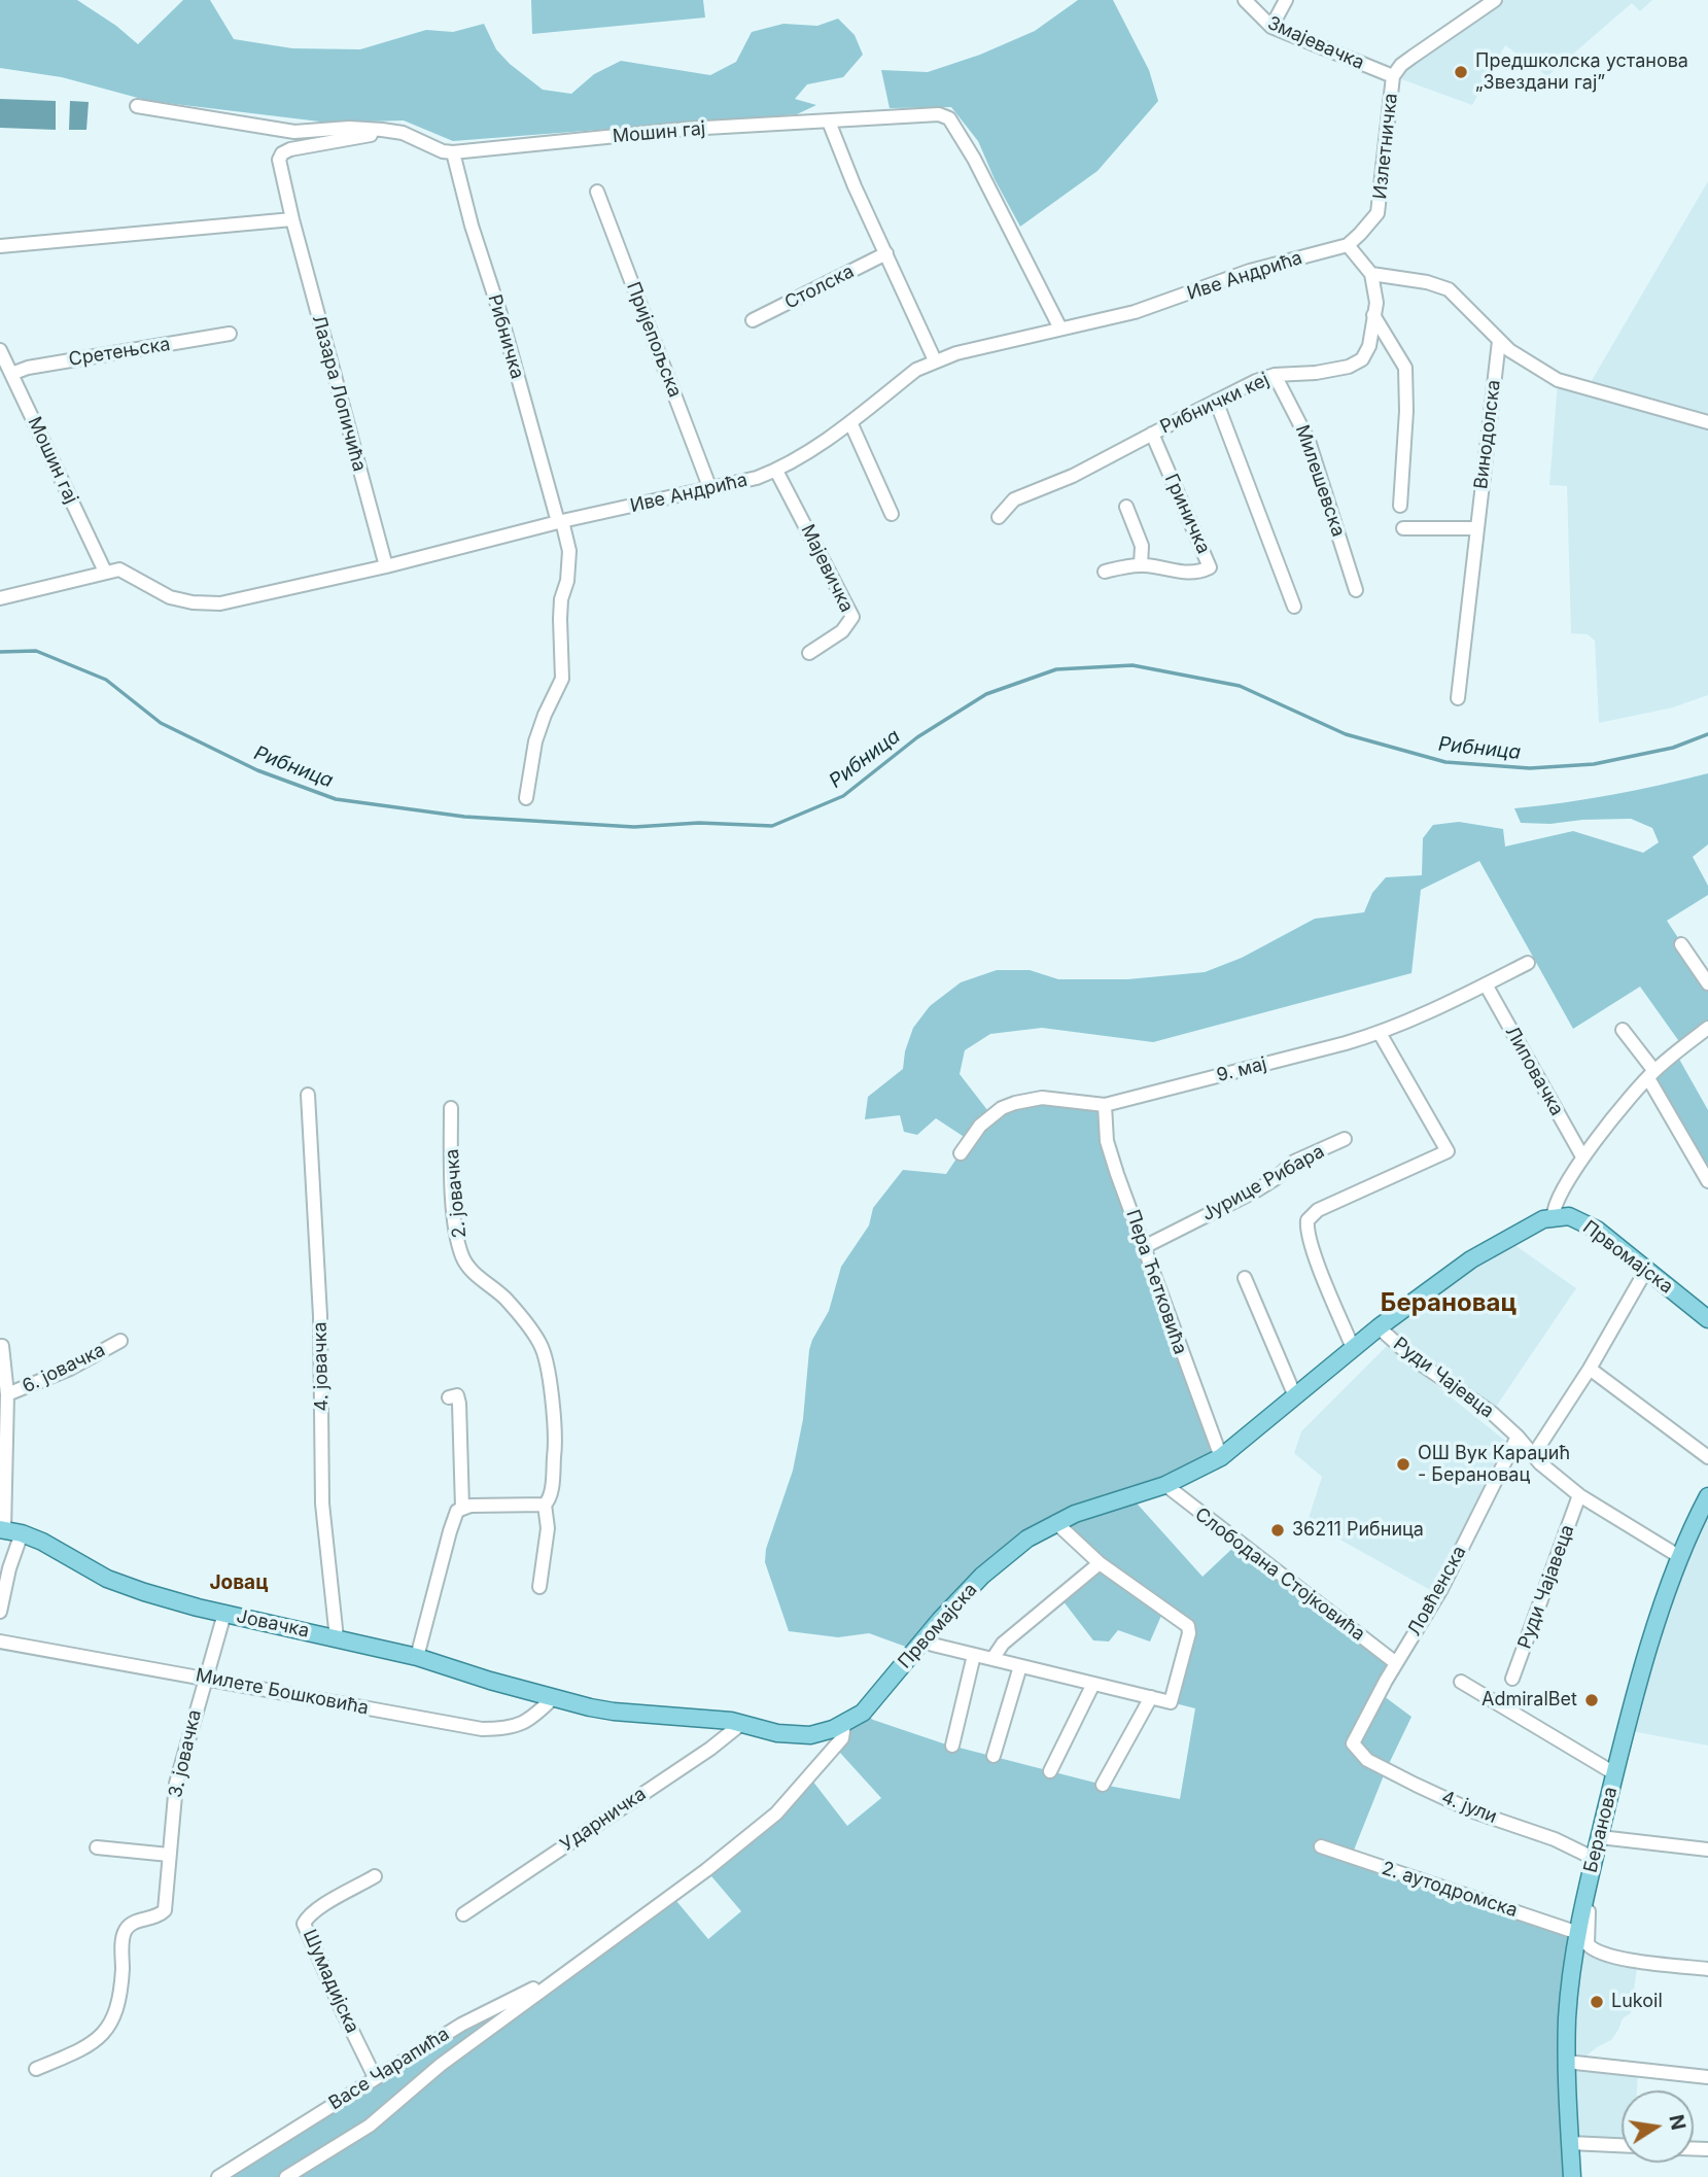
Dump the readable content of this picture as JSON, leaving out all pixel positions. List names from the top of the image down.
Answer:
{
  "streets": {
    "main road": ["Првомајска", "Јовачка", "Беранова"],
    "street": [
      "Змајевачка",
      "Мошин гај",
      "Излетничка",
      "Иве Андрића",
      "Столска",
      "Рибничка",
      "Пријепољска",
      "Сретењска",
      "Лазара Лопичића",
      "Рибнички кеј",
      "Винодолска",
      "Милешевска",
      "Гриничка",
      "Мајевичка",
      "9. мај",
      "Липовачка",
      "Јурице Рибара",
      "2. јовачка",
      "Пера Ћетковића",
      "4. јовачка",
      "6. јовачка",
      "Руди Чајевца",
      "Слободана Стојковића",
      "Руди Чајавеца",
      "Ловћенска",
      "Милете Бошковића",
      "3. јовачка",
      "4. јули",
      "Ударничка",
      "2. аутодромска",
      "Шумадијска",
      "Васе Чарапића"
    ]
  },
  "crossings": [
    ["Змајевачка", "Излетничка"],
    ["Мошин гај", "Иве Андрића"],
    ["Мошин гај", "Рибничка"],
    ["Мошин гај", "Сретењска"],
    ["Мошин гај", "Лазара Лопичића"],
    ["Излетничка", "Иве Андрића"],
    ["Иве Андрића", "Рибничка"],
    ["Иве Андрића", "Пријепољска"],
    ["Иве Андрића", "Лазара Лопичића"],
    ["Иве Андрића", "Мајевичка"],
    ["Рибнички кеј", "Милешевска"],
    ["Рибнички кеј", "Гриничка"],
    ["9. мај", "Липовачка"],
    ["9. мај", "Пера Ћетковића"],
    ["Јурице Рибара", "Пера Ћетковића"],
    ["Првомајска", "Пера Ћетковића"],
    ["Првомајска", "Руди Чајевца"],
    ["Првомајска", "Слободана Стојковића"],
    ["Првомајска", "Јовачка"],
    ["Првомајска", "Милете Бошковића"],
    ["Првомајска", "Ударничка"],
    ["4. јовачка", "Јовачка"],
    ["6. јовачка", "Јовачка"],
    ["Руди Чајевца", "Руди Чајавеца"],
    ["Руди Чајевца", "Ловћенска"],
    ["Руди Чајевца", "Беранова"],
    ["Слободана Стојковића", "Ловћенска"],
    ["Ловћенска", "4. јули"],
    ["Јовачка", "Милете Бошковића"],
    ["Јовачка", "3. јовачка"],
    ["Милете Бошковића", "3. јовачка"],
    ["4. јули", "Беранова"],
    ["Беранова", "2. аутодромска"],
    ["Шумадијска", "Васе Чарапића"]
  ],
  "districts": ["Берановац", "Јовац"],
  "water": ["Рибница"],
  "places": [
    "Предшколска установа „Звездани гај”",
    "ОШ Вук Караџић - Берановац",
    "36211 Рибница",
    "AdmiralBet",
    "Lukoil"
  ],
  "north": "right"
}
